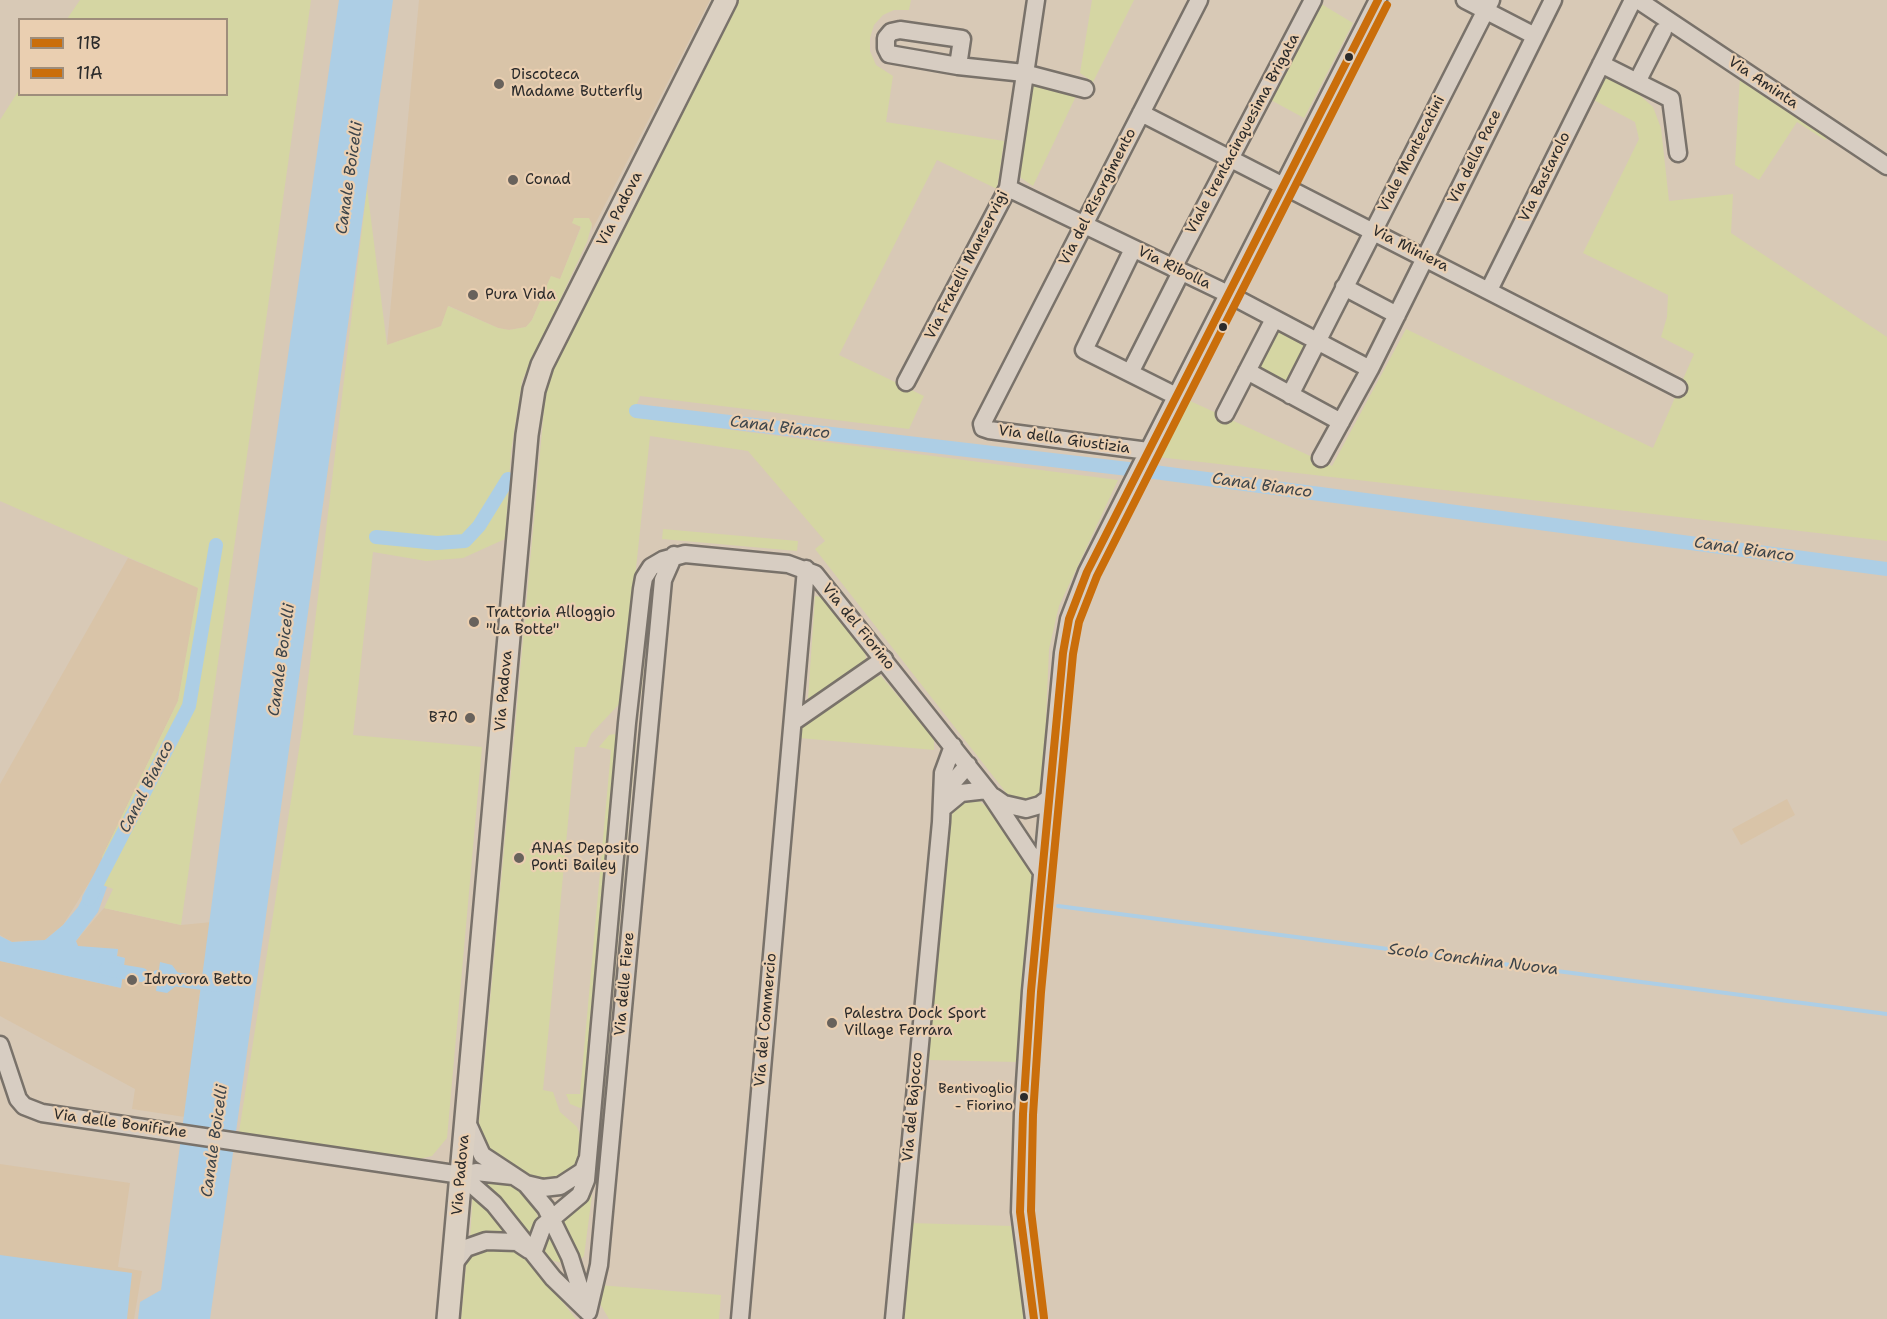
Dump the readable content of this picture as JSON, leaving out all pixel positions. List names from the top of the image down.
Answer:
{
  "streets": {
    "main road": ["Via Padova"],
    "street": [
      "Via Aminta",
      "Viale trentacinquesima Brigata",
      "Viale Montecatini",
      "Via della Pace",
      "Via Bastarolo",
      "Via del Risorgimento",
      "Via Miniera",
      "Via Fratelli Manservigi",
      "Via Ribolla",
      "Via della Giustizia",
      "Via del Fiorino",
      "Via delle Fiere",
      "Via del Commercio",
      "Via del Bajocco",
      "Via delle Bonifiche"
    ]
  },
  "crossings": [
    ["Viale trentacinquesima Brigata", "Via Miniera"],
    ["Viale trentacinquesima Brigata", "Via Ribolla"],
    ["Viale Montecatini", "Via Miniera"],
    ["Viale Montecatini", "Via Ribolla"],
    ["Via della Pace", "Via Miniera"],
    ["Via della Pace", "Via Ribolla"],
    ["Via Bastarolo", "Via Miniera"],
    ["Via del Risorgimento", "Via Miniera"],
    ["Via del Risorgimento", "Via Ribolla"],
    ["Via del Risorgimento", "Via della Giustizia"],
    ["Via Padova", "Via delle Fiere"],
    ["Via Padova", "Via delle Bonifiche"],
    ["Via Fratelli Manservigi", "Via Ribolla"],
    ["Via del Fiorino", "Via delle Fiere"],
    ["Via del Fiorino", "Via del Commercio"],
    ["Via del Fiorino", "Via del Bajocco"],
    ["Via delle Fiere", "Via delle Bonifiche"]
  ],
  "water": ["Canale Boicelli", "Canal Bianco", "Scolo Conchina Nuova"],
  "places": [
    "Discoteca Madame Butterfly",
    "Conad",
    "Pura Vida",
    "Trattoria Alloggio \"La Botte\"",
    "B70",
    "ANAS Deposito Ponti Bailey",
    "Idrovora Betto",
    "Palestra Dock Sport Village Ferrara",
    "Bentivoglio - Fiorino"
  ],
  "lines": ["transit line 11B", "transit line 11A"],
  "legend": ["11B", "11A"]
}
